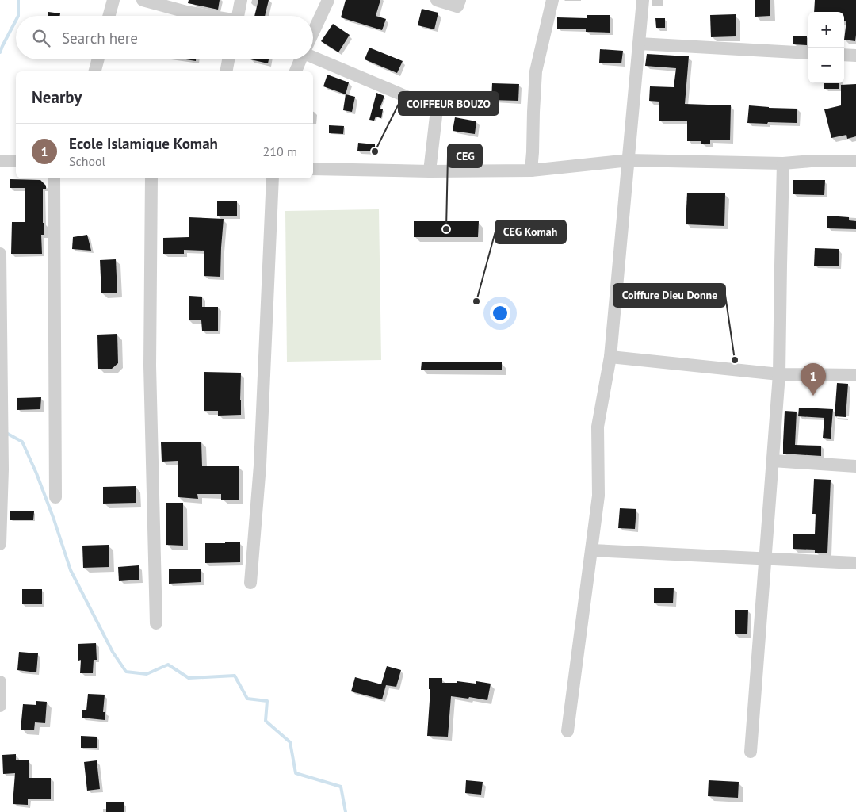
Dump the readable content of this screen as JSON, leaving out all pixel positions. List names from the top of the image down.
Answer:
{
  "places": [
    "COIFFEUR BOUZO",
    "CEG",
    "CEG Komah",
    "Coiffure Dieu Donne"
  ],
  "page": {
    "map_buttons": ["+", "−"],
    "search": "Search here",
    "heading": "Nearby",
    "list": [
      {
        "mark": "1",
        "name": "Ecole Islamique Komah",
        "note": "School",
        "value": "210 m"
      }
    ],
    "pins": "1"
  }
}
